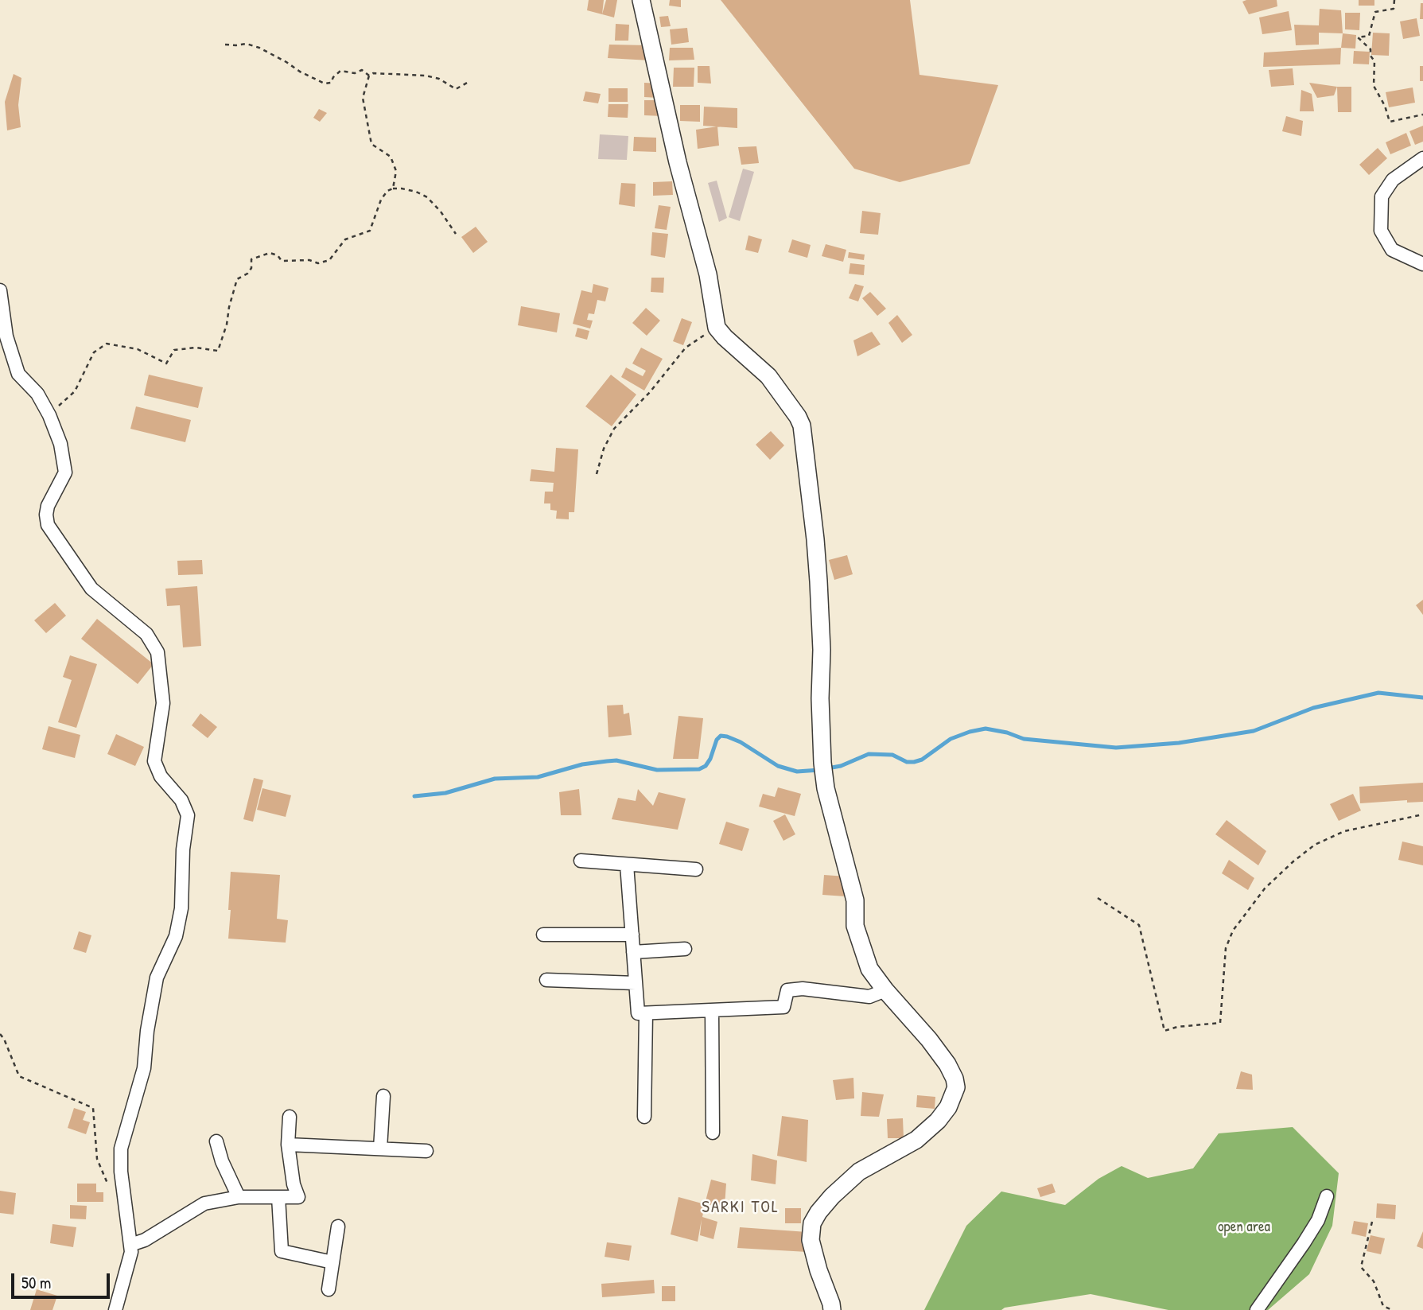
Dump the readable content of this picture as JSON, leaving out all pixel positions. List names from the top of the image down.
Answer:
{
  "districts": ["SARKI TOL"],
  "parks": ["open area"],
  "scale_bar": "50 m"
}
